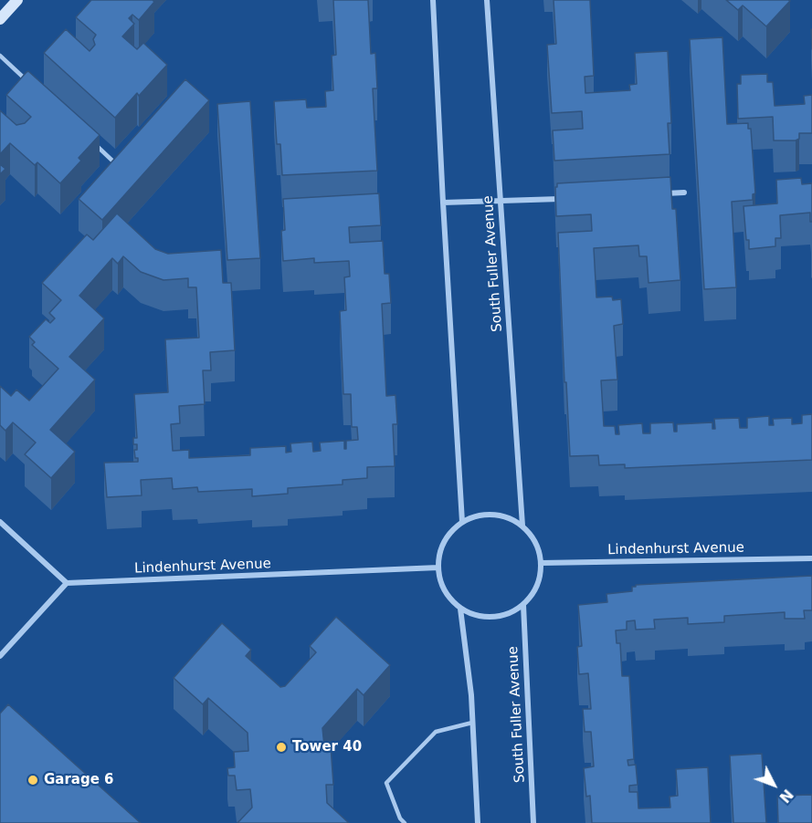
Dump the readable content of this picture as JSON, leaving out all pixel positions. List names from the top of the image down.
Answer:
{
  "streets": {
    "street": ["South Fuller Avenue", "Lindenhurst Avenue"]
  },
  "crossings": [
    ["South Fuller Avenue", "Lindenhurst Avenue"]
  ],
  "places": ["Tower 40", "Garage 6"],
  "north": "bottom right"
}
